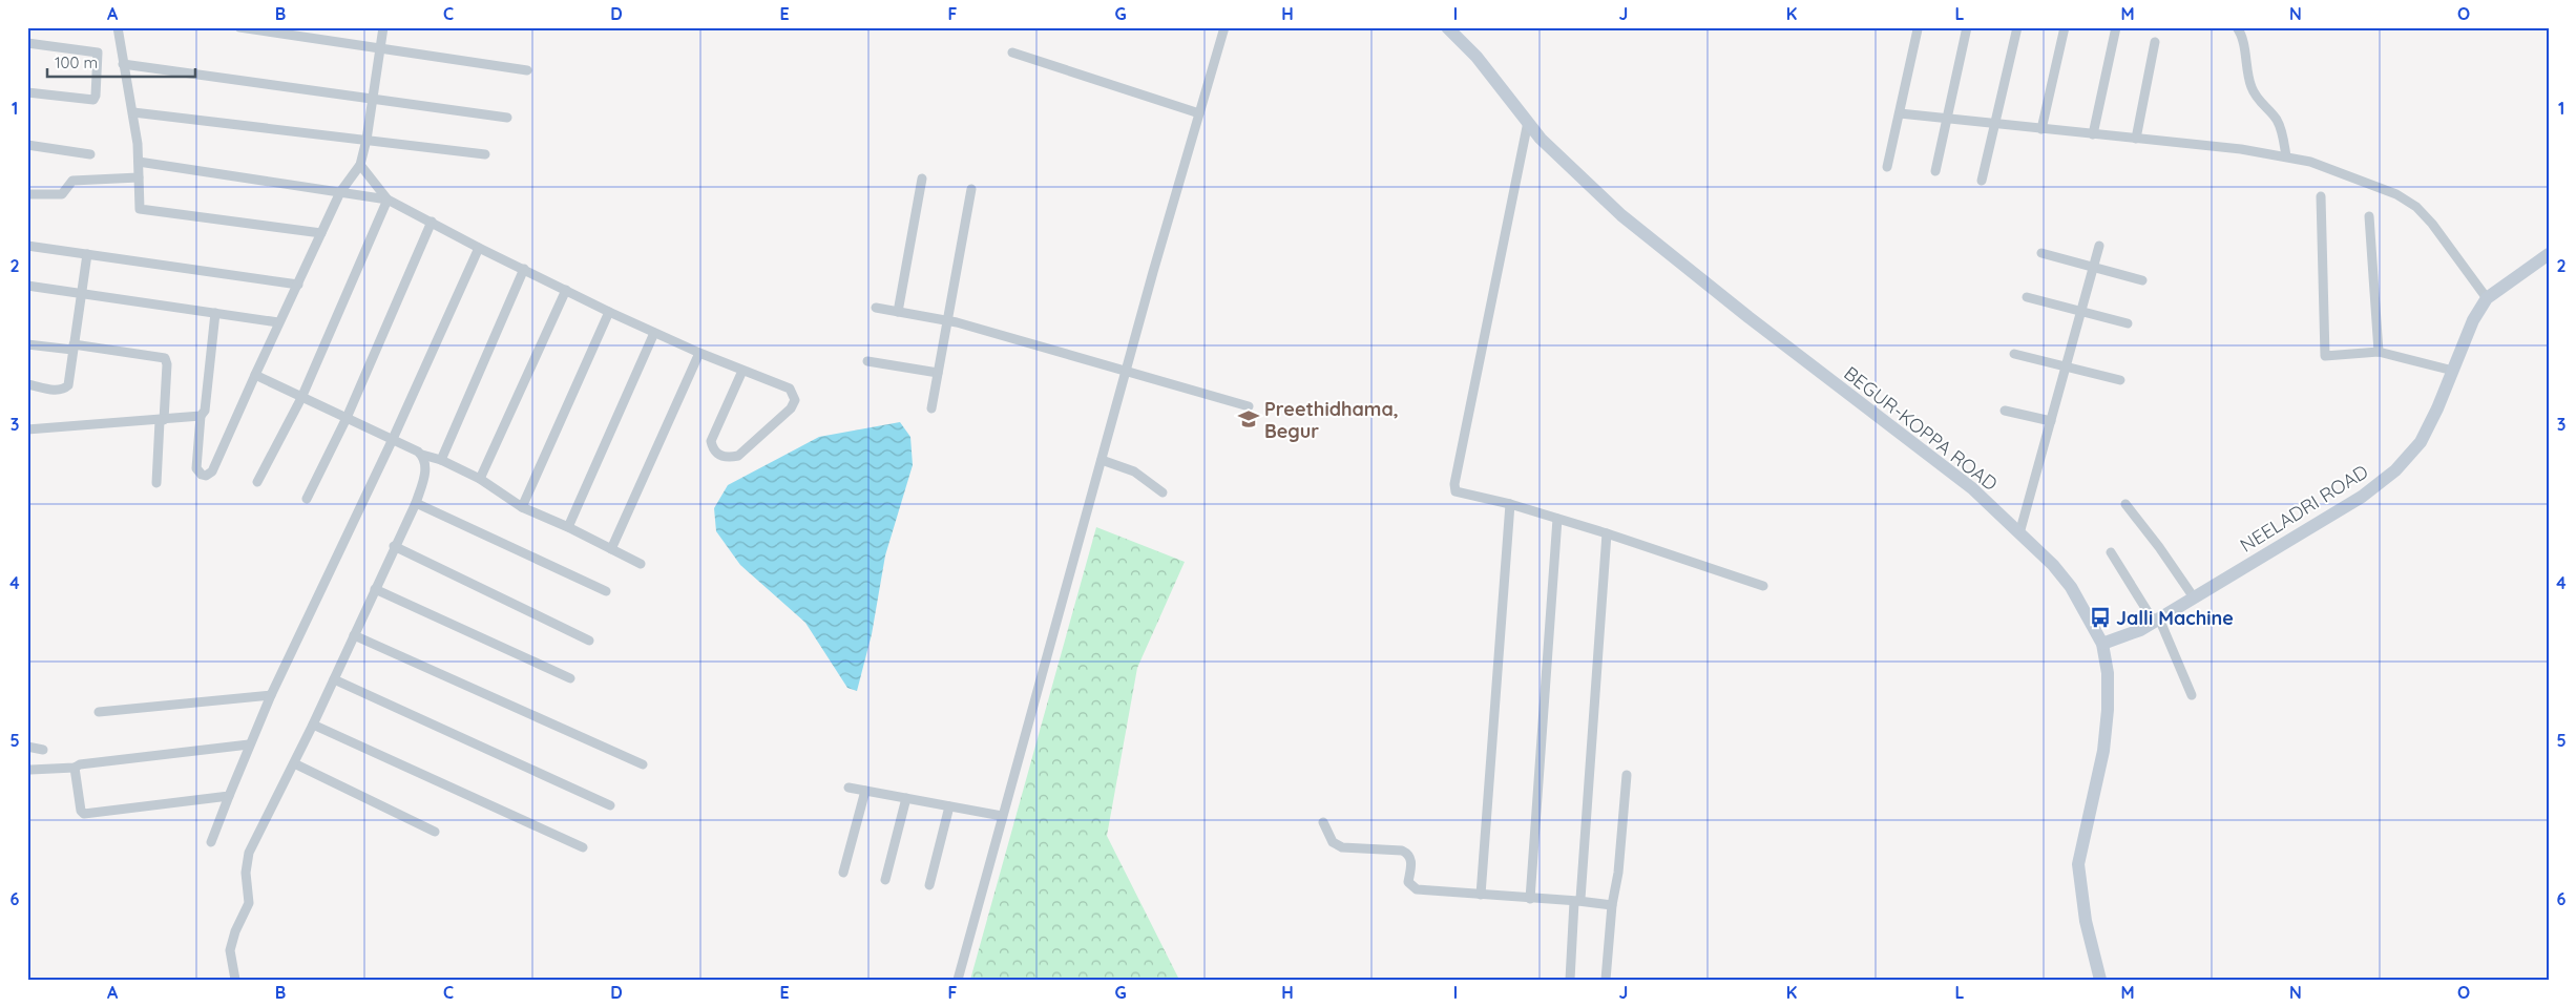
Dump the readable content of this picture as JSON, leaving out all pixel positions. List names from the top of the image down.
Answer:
{
  "streets": {
    "main road": ["BEGUR-KOPPA ROAD", "NEELADRI ROAD"]
  },
  "crossings": [
    ["BEGUR-KOPPA ROAD", "NEELADRI ROAD"]
  ],
  "places": {
    "school or university": ["Preethidhama, Begur"],
    "bus stop": ["Jalli Machine"]
  },
  "scale_bar": "100 m",
  "grid": {
    "columns": [
      "A",
      "B",
      "C",
      "D",
      "E",
      "F",
      "G",
      "H",
      "I",
      "J",
      "K",
      "L",
      "M",
      "N",
      "O"
    ],
    "rows": [
      "1",
      "2",
      "3",
      "4",
      "5",
      "6"
    ]
  }
}
